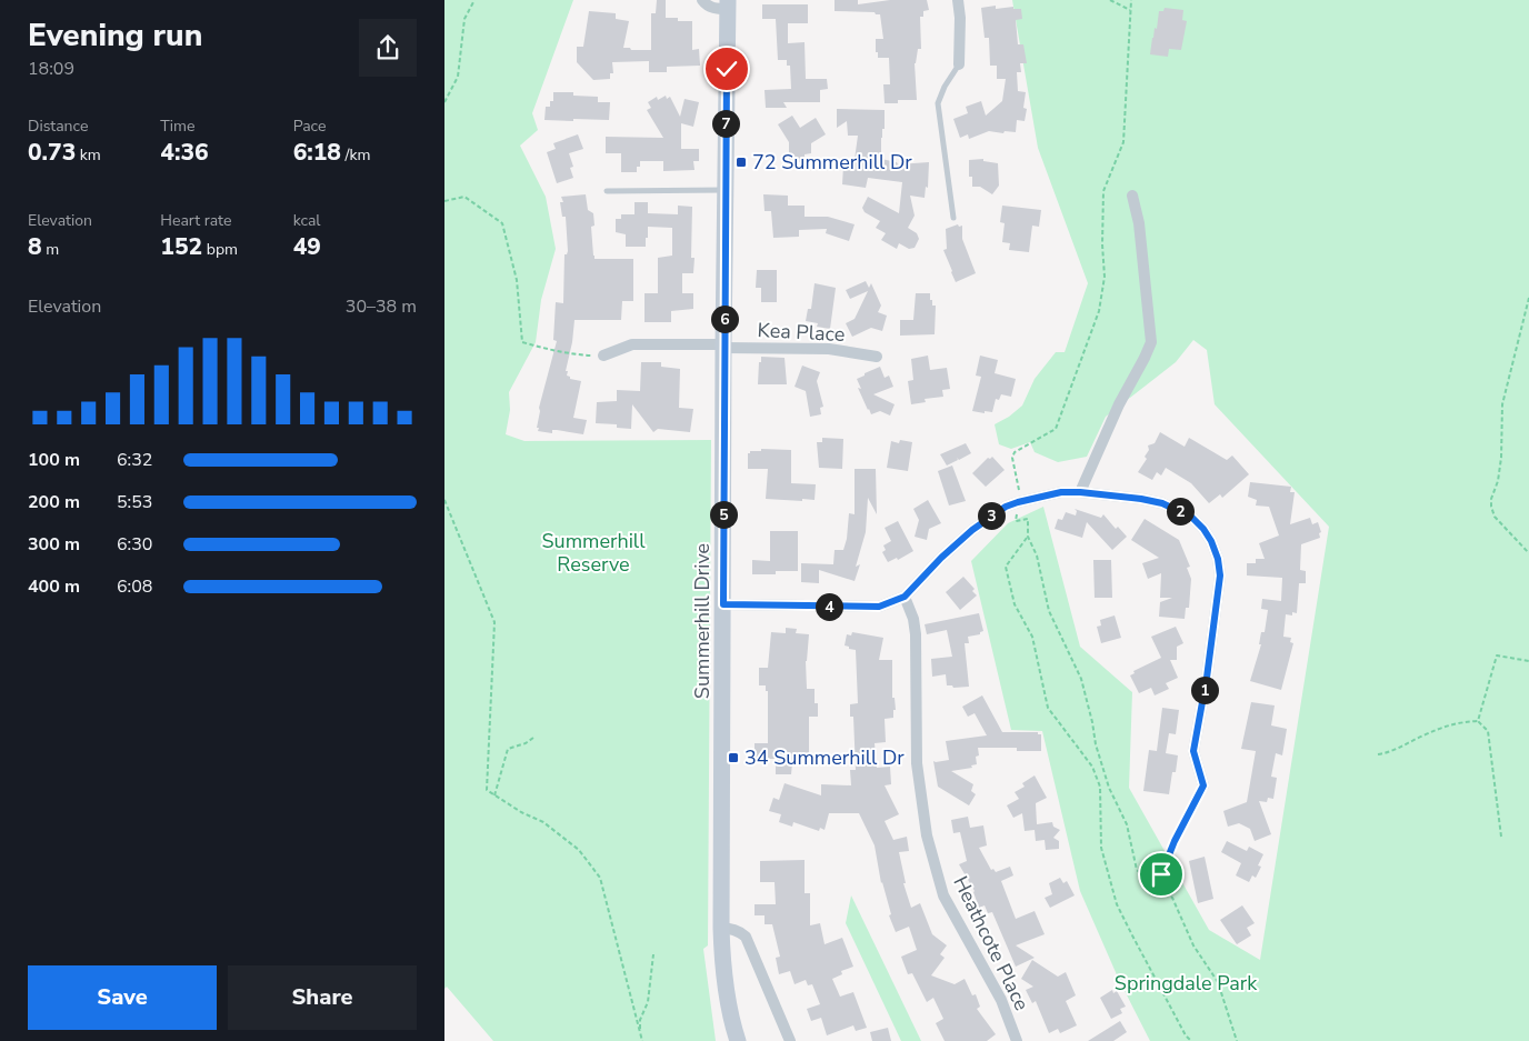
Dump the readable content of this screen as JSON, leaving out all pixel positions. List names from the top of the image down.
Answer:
{
  "streets": {
    "main road": ["Summerhill Drive"],
    "street": ["Kea Place", "Heathcote Place"]
  },
  "crossings": [
    ["Kea Place", "Summerhill Drive"]
  ],
  "parks": ["Summerhill Reserve", "Springdale Park"],
  "places": {
    "transit": ["72 Summerhill Dr", "34 Summerhill Dr"]
  },
  "page": {
    "heading": ["Evening run", "18:09"],
    "stats": [
      ["Distance", "0.73 km"],
      ["Time", "4:36"],
      ["Pace", "6:18 /km"],
      ["Elevation", "8 m"],
      ["Heart rate", "152 bpm"],
      ["kcal", "49"]
    ],
    "pins": [
      "7",
      "6",
      "2",
      "5",
      "3",
      "4",
      "1"
    ],
    "chart": ["Elevation", "30–38 m"],
    "list": [
      {
        "name": "100 m",
        "note": "6:32"
      },
      {
        "name": "200 m",
        "note": "5:53"
      },
      {
        "name": "300 m",
        "note": "6:30"
      },
      {
        "name": "400 m",
        "note": "6:08"
      }
    ],
    "buttons": ["Save", "Share"]
  }
}
